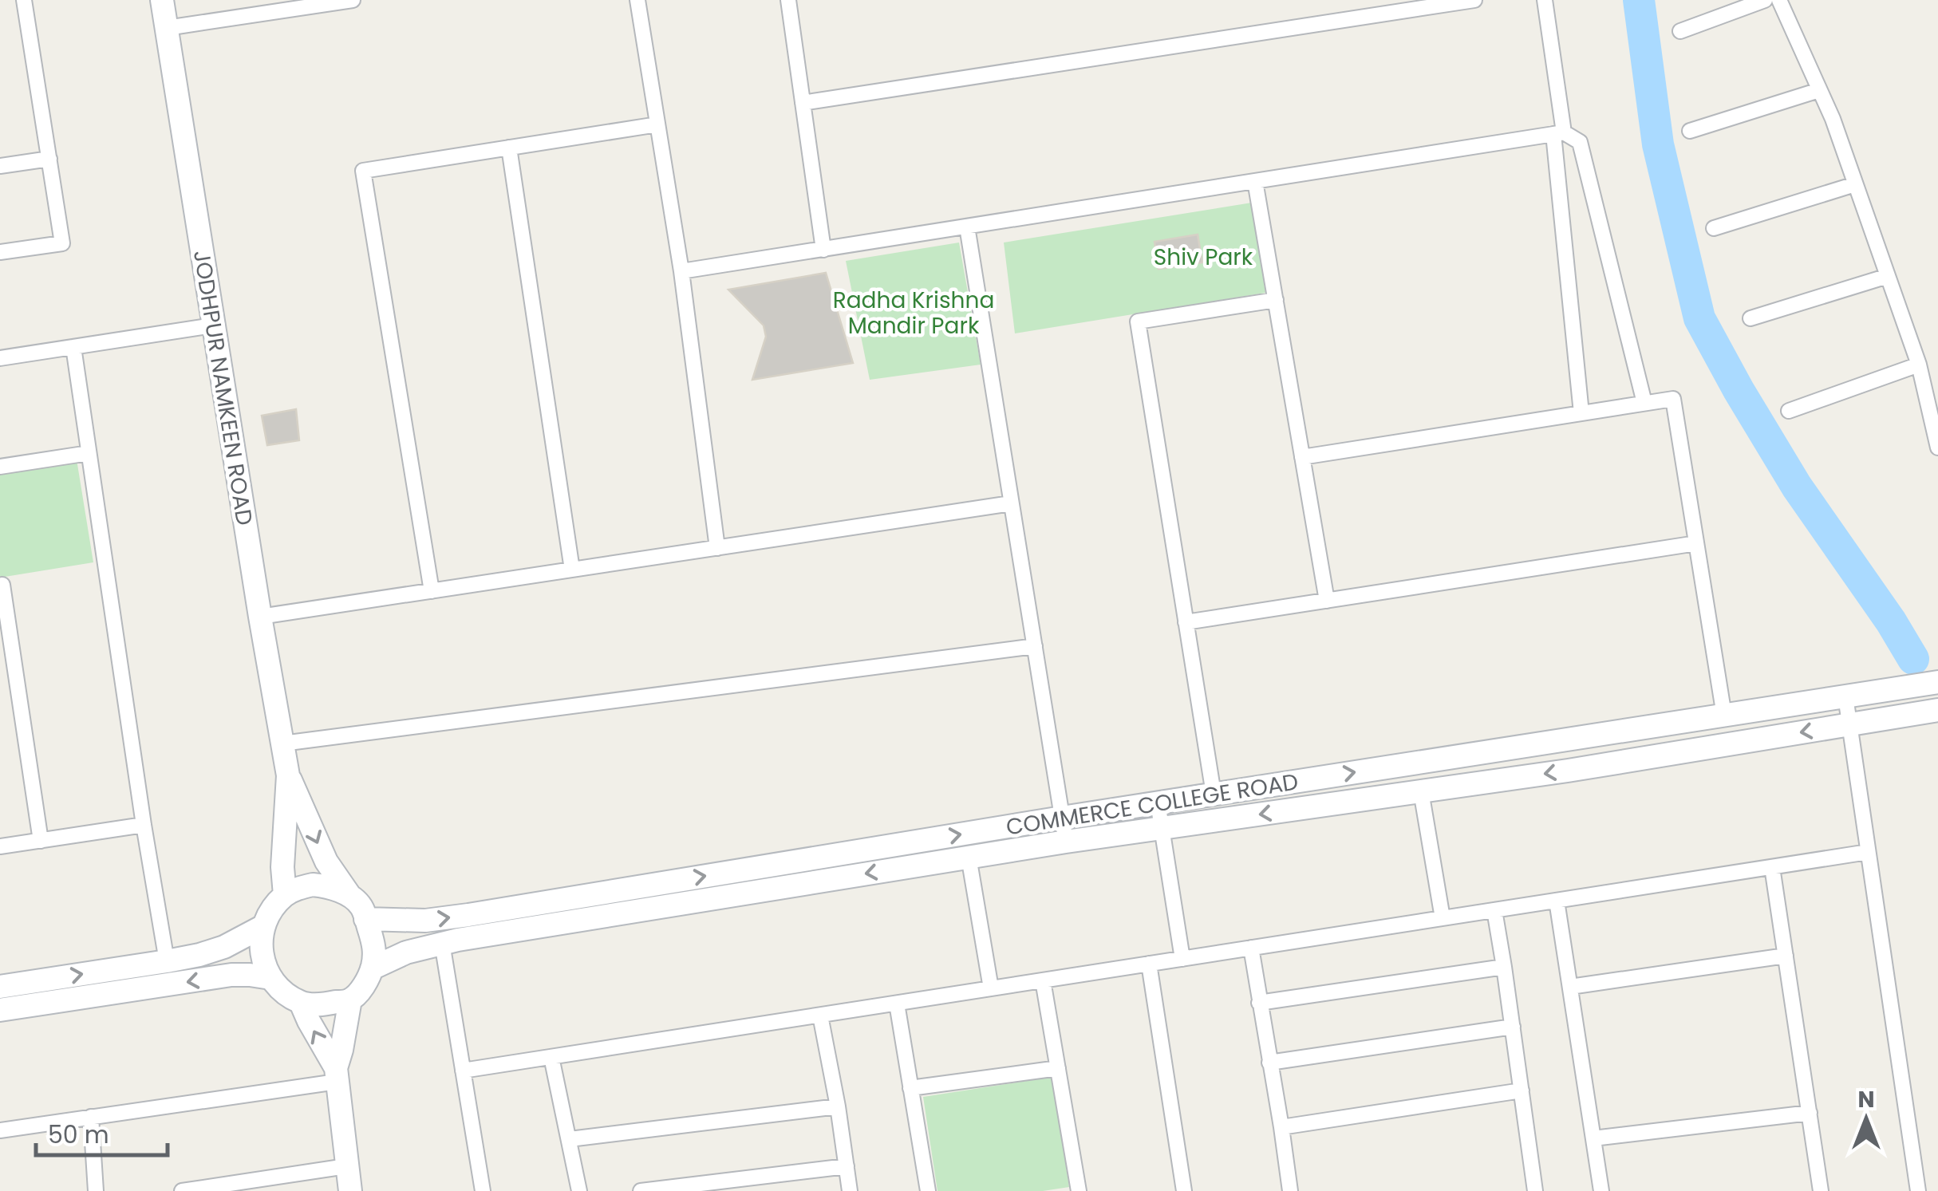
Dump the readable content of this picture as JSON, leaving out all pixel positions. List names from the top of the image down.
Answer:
{
  "streets": {
    "street": ["JODHPUR NAMKEEN ROAD", "COMMERCE COLLEGE ROAD"]
  },
  "parks": ["Shiv Park", "Radha Krishna Mandir Park"],
  "scale_bar": "50 m",
  "north": "top"
}
